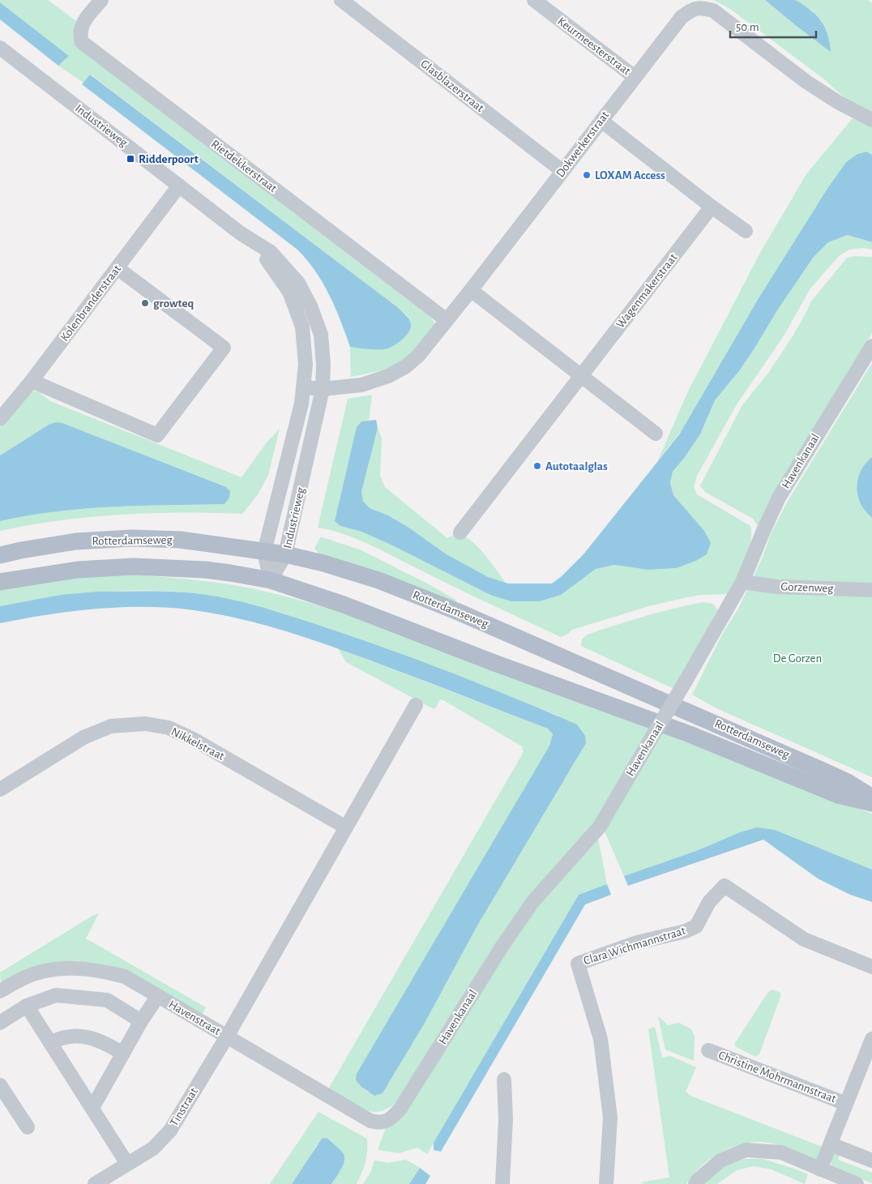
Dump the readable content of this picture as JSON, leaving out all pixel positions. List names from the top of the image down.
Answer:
{
  "streets": {
    "main road": ["Rotterdamseweg"],
    "street": [
      "Keurmeesterstraat",
      "Glasblazerstraat",
      "Industrieweg",
      "Dokwerkerstraat",
      "Rietdekkerstraat",
      "Wagenmakerstraat",
      "Kolenbranderstraat",
      "Havenkanaal",
      "Gorzenweg",
      "Nikkelstraat",
      "Clara Wichmannstraat",
      "Havenstraat",
      "Christine Mohrmannstraat",
      "Tinstraat"
    ]
  },
  "crossings": [
    ["Keurmeesterstraat", "Dokwerkerstraat"],
    ["Glasblazerstraat", "Dokwerkerstraat"],
    ["Industrieweg", "Dokwerkerstraat"],
    ["Industrieweg", "Kolenbranderstraat"],
    ["Industrieweg", "Rotterdamseweg"],
    ["Dokwerkerstraat", "Rietdekkerstraat"],
    ["Havenkanaal", "Gorzenweg"],
    ["Havenkanaal", "Havenstraat"],
    ["Havenstraat", "Tinstraat"]
  ],
  "parks": ["De Gorzen"],
  "places": {
    "transit": ["Ridderpoort"],
    "other": ["LOXAM Access", "growteq", "Autotaalglas"]
  },
  "scale_bar": "50 m"
}
